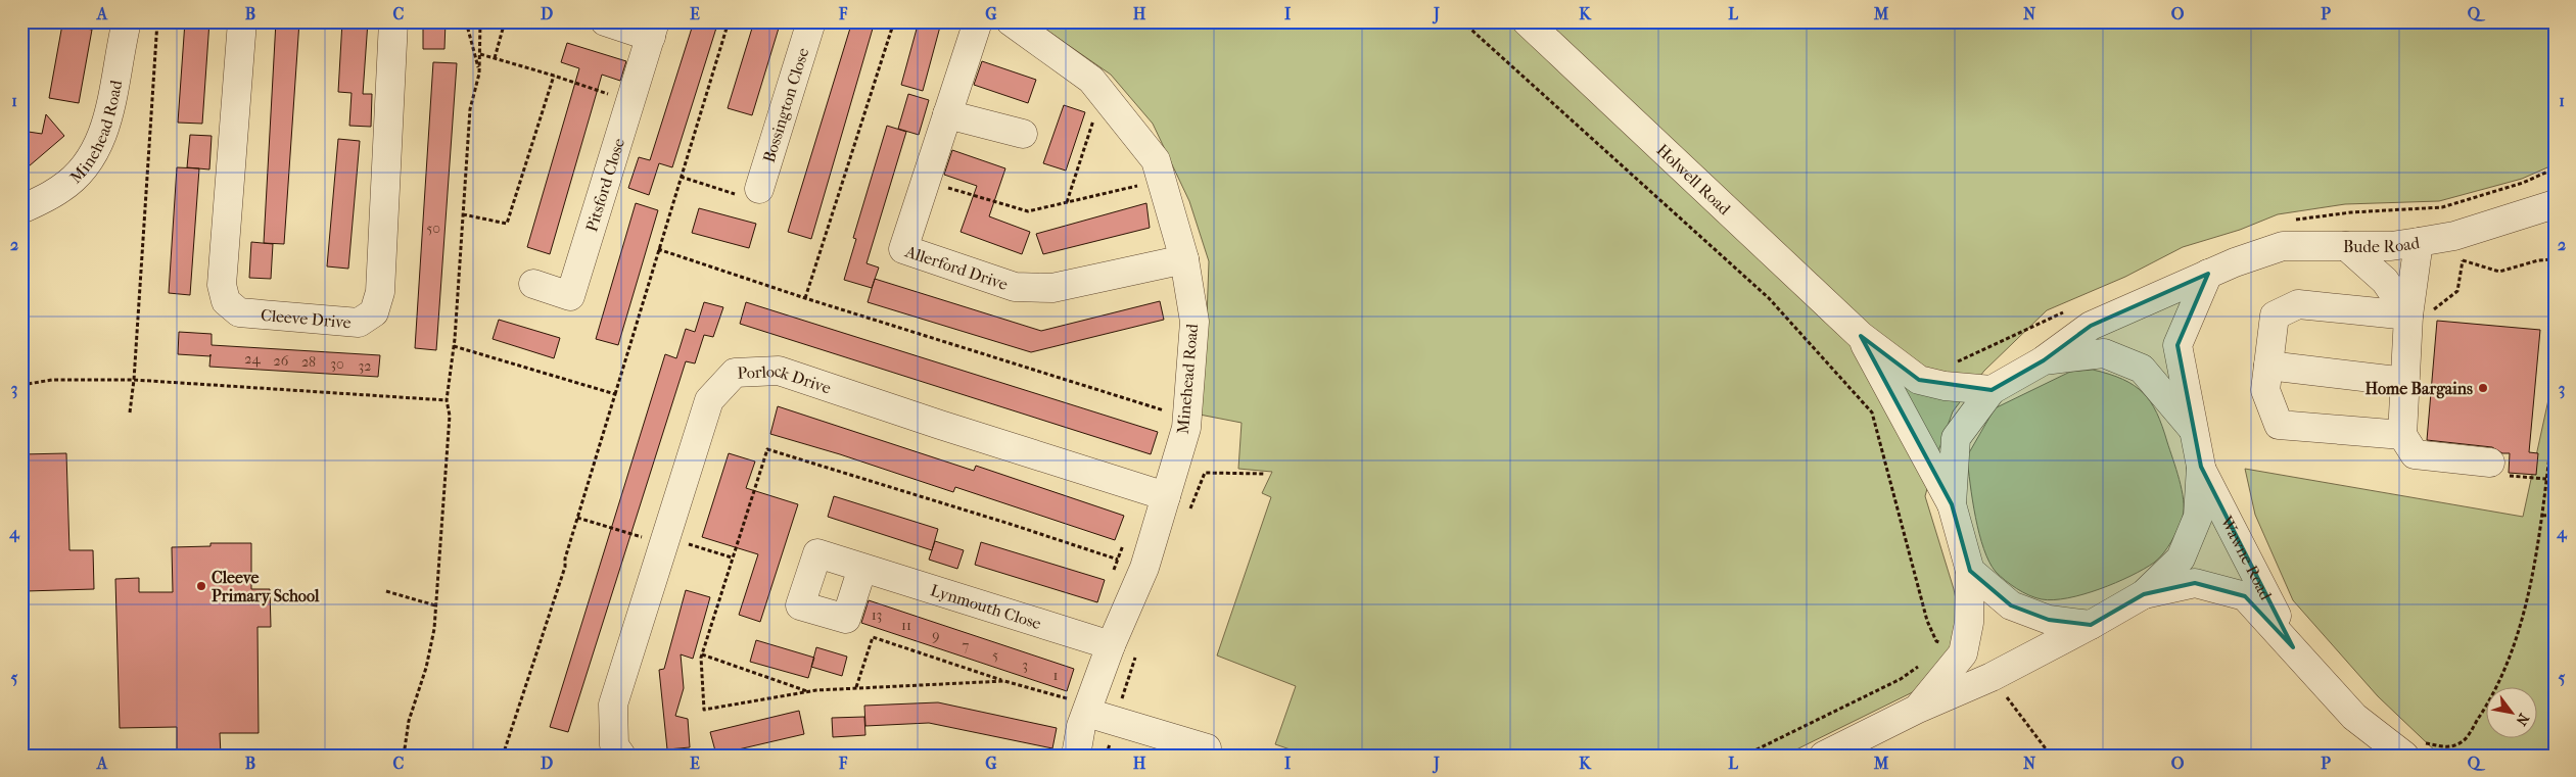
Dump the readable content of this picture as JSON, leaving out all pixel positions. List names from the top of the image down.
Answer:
{
  "streets": {
    "street": [
      "Bossington Close",
      "Minehead Road",
      "Holwell Road",
      "Pitsford Close",
      "Bude Road",
      "Allerford Drive",
      "Cleeve Drive",
      "Porlock Drive",
      "Wawne Road",
      "Lynmouth Close"
    ]
  },
  "crossings": [
    ["Minehead Road", "Allerford Drive"],
    ["Minehead Road", "Porlock Drive"],
    ["Minehead Road", "Lynmouth Close"],
    ["Holwell Road", "Bude Road"]
  ],
  "places": ["Home Bargains", "Cleeve Primary School"],
  "house_numbers": [
    "50",
    "24",
    "26",
    "28",
    "30",
    "32",
    "13",
    "11",
    "9",
    "7",
    "5",
    "3",
    "1"
  ],
  "north": "bottom right",
  "grid": {
    "columns": [
      "A",
      "B",
      "C",
      "D",
      "E",
      "F",
      "G",
      "H",
      "I",
      "J",
      "K",
      "L",
      "M",
      "N",
      "O",
      "P",
      "Q"
    ],
    "rows": [
      "1",
      "2",
      "3",
      "4",
      "5"
    ]
  }
}
